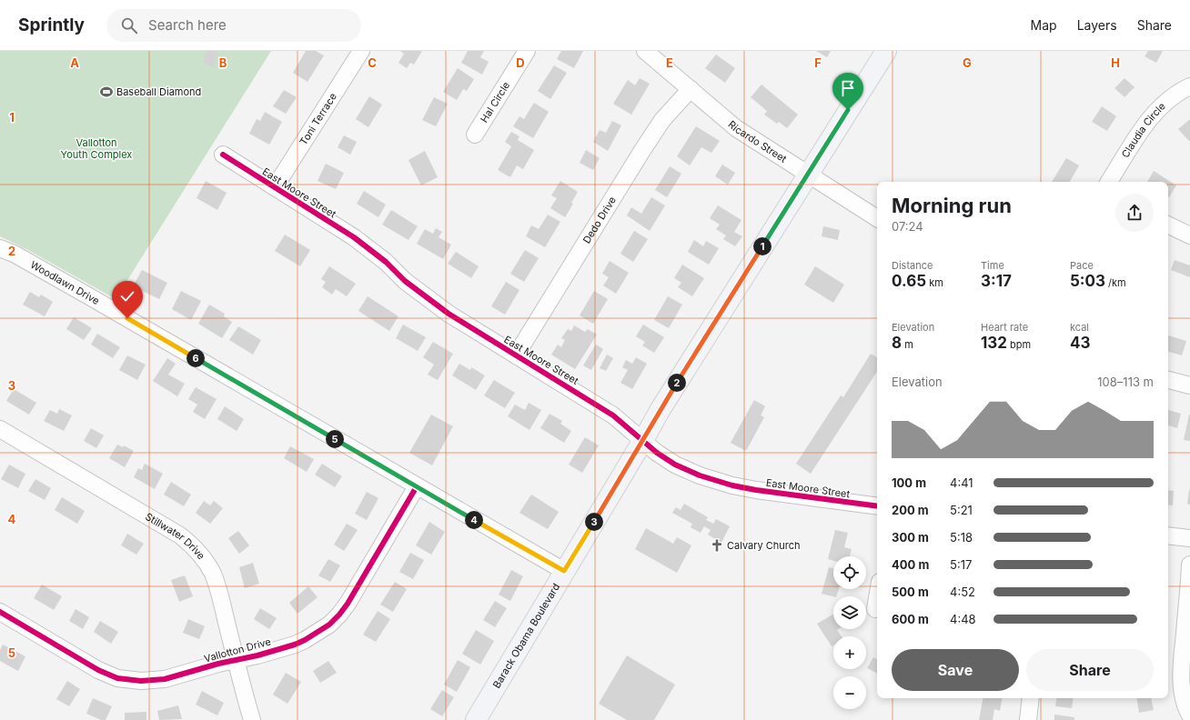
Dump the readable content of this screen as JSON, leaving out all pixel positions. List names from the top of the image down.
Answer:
{
  "streets": {
    "main road": ["Barack Obama Boulevard"],
    "street": [
      "Hal Circle",
      "Toni Terrace",
      "Claudia Circle",
      "Ricardo Street",
      "East Moore Street",
      "Dedo Drive",
      "Woodlawn Drive",
      "Stillwater Drive",
      "Vallotton Drive"
    ]
  },
  "crossings": [
    ["Toni Terrace", "East Moore Street"],
    ["Ricardo Street", "Dedo Drive"],
    ["Ricardo Street", "Barack Obama Boulevard"],
    ["East Moore Street", "Dedo Drive"],
    ["East Moore Street", "Barack Obama Boulevard"],
    ["Woodlawn Drive", "Barack Obama Boulevard"],
    ["Woodlawn Drive", "Vallotton Drive"],
    ["Stillwater Drive", "Vallotton Drive"]
  ],
  "parks": ["Vallotton Youth Complex"],
  "places": {
    "sports": ["Baseball Diamond"],
    "church": ["Calvary Church"]
  },
  "page": {
    "header": "Sprintly",
    "search": "Search here",
    "nav": ["Map", "Layers", "Share"],
    "heading": ["Morning run", "07:24"],
    "pins": [
      "1",
      "6",
      "2",
      "5",
      "4",
      "3"
    ],
    "stats": [
      ["Distance", "0.65 km"],
      ["Time", "3:17"],
      ["Pace", "5:03 /km"],
      ["Elevation", "8 m"],
      ["Heart rate", "132 bpm"],
      ["kcal", "43"]
    ],
    "chart": ["Elevation", "108–113 m"],
    "list": [
      {
        "name": "100 m",
        "note": "4:41"
      },
      {
        "name": "200 m",
        "note": "5:21"
      },
      {
        "name": "300 m",
        "note": "5:18"
      },
      {
        "name": "400 m",
        "note": "5:17"
      },
      {
        "name": "500 m",
        "note": "4:52"
      },
      {
        "name": "600 m",
        "note": "4:48"
      }
    ],
    "map_buttons": ["+", "−"],
    "buttons": ["Save", "Share"]
  },
  "grid": {
    "columns": [
      "A",
      "B",
      "C",
      "D",
      "E",
      "F",
      "G",
      "H"
    ],
    "rows": [
      "1",
      "2",
      "3",
      "4",
      "5"
    ]
  }
}
